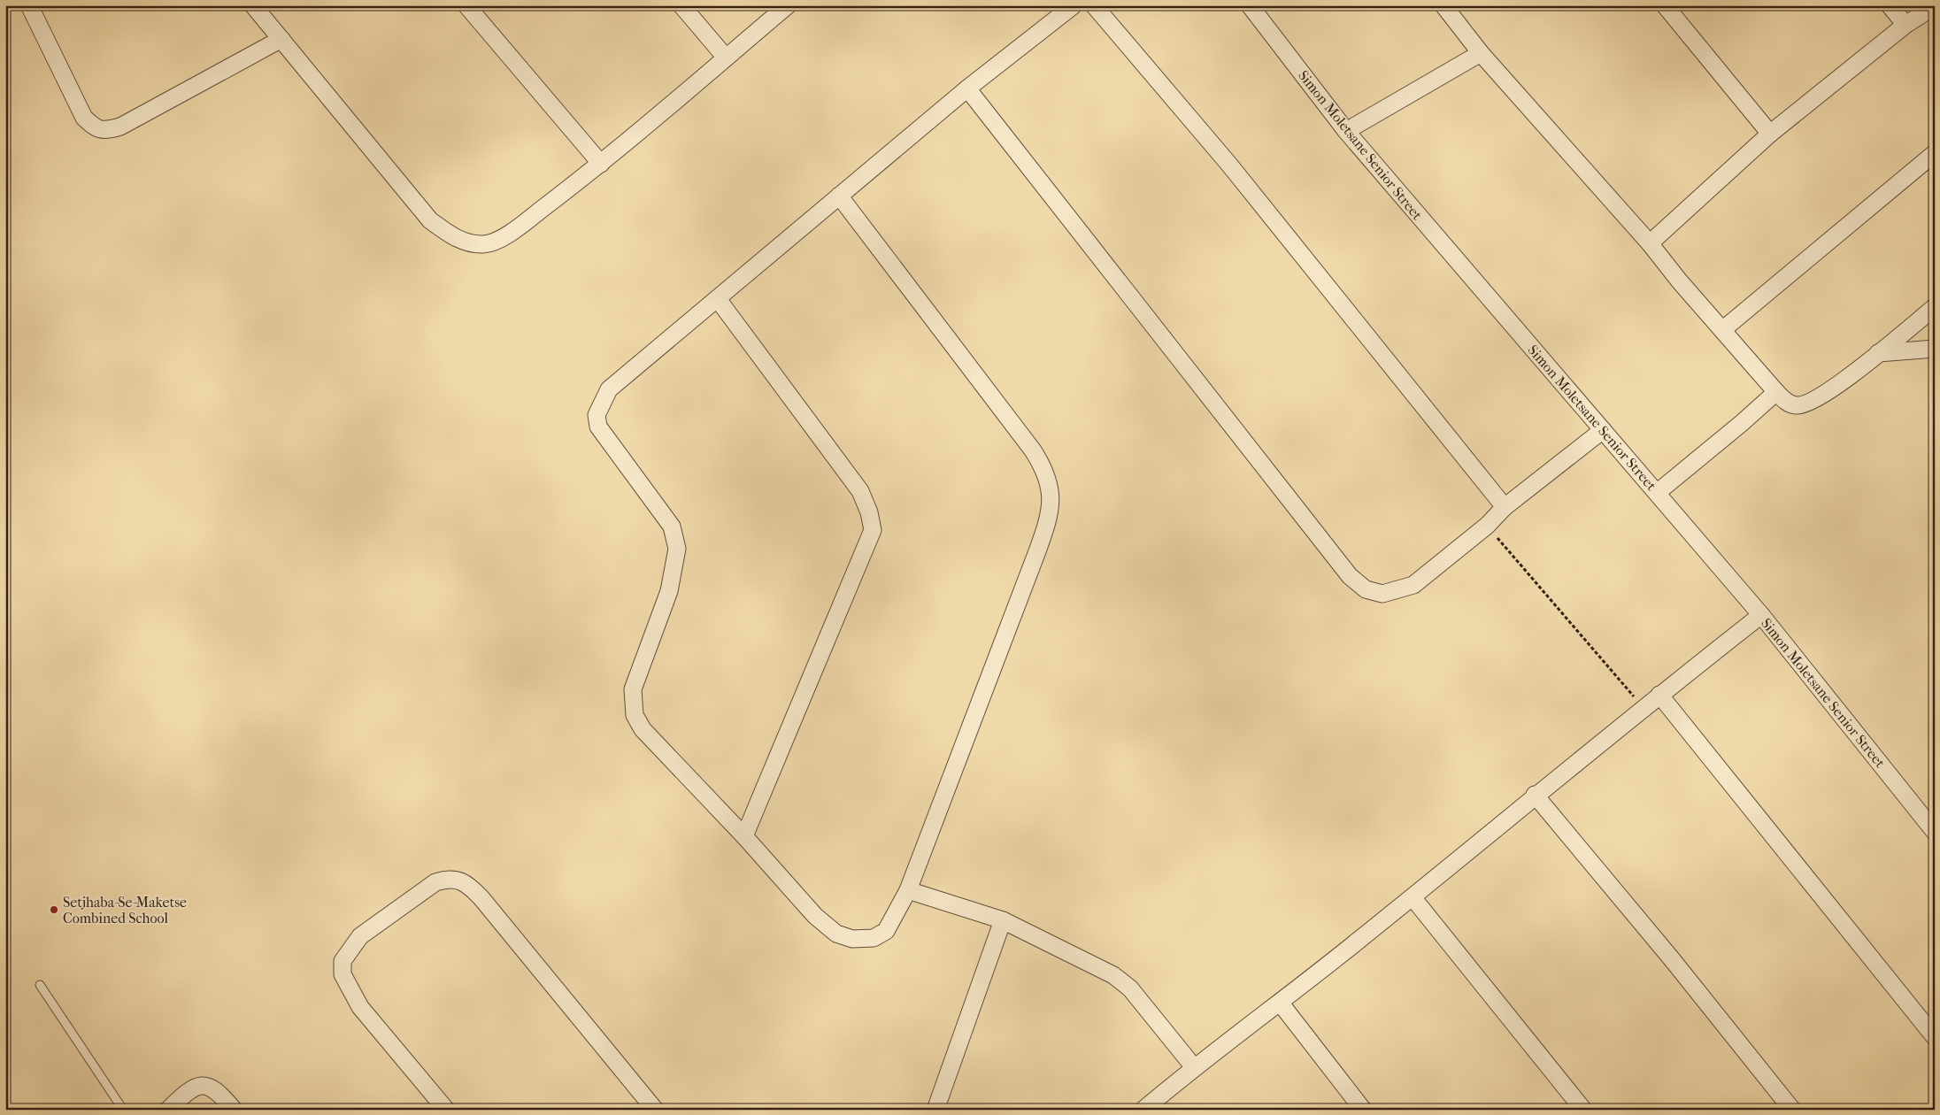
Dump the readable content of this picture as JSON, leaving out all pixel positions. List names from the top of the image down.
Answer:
{
  "streets": {
    "street": ["Simon Moletsane Senior Street"]
  },
  "places": ["Setjhaba-Se-Maketse Combined School"]
}
